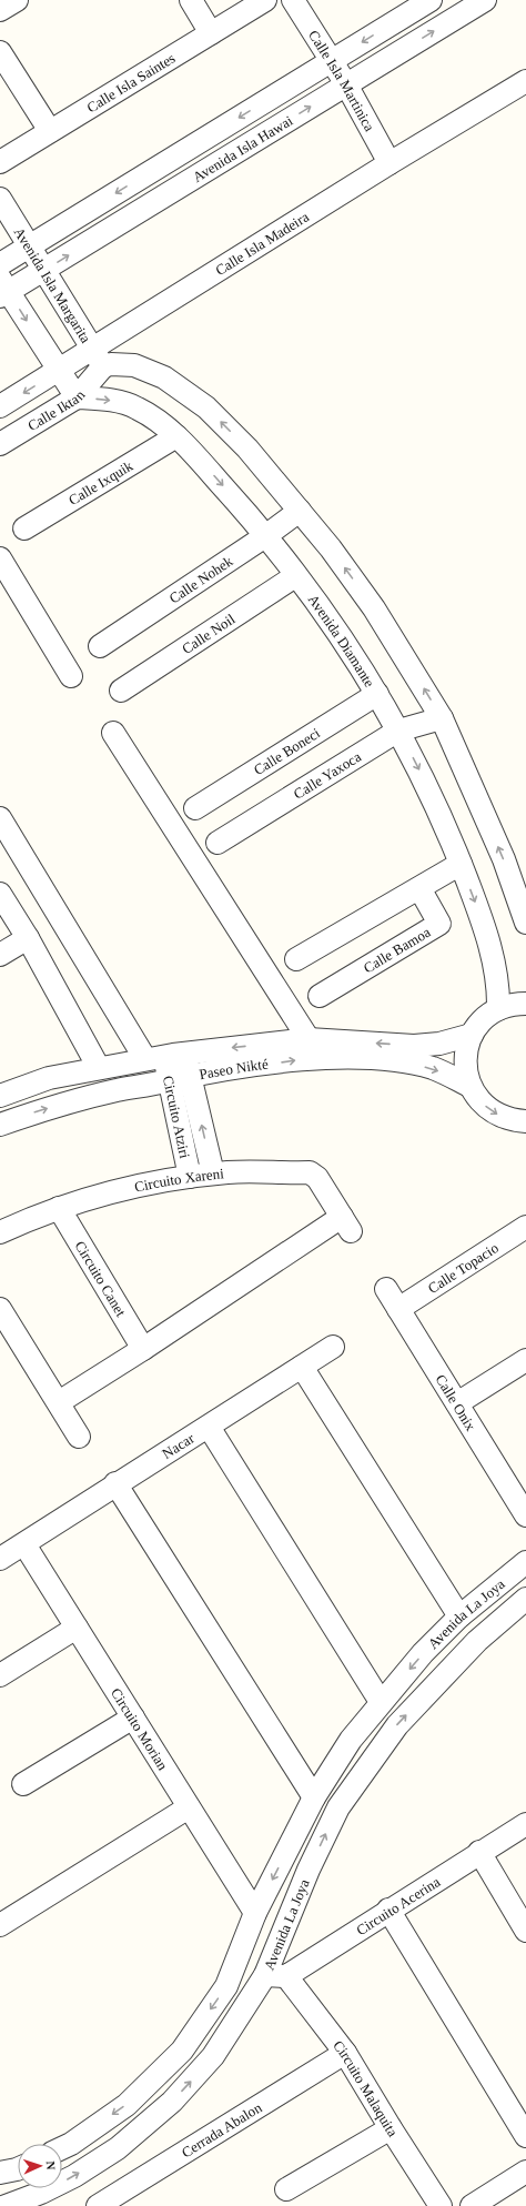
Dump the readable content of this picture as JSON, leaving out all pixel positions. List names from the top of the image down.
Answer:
{
  "streets": {
    "street": [
      "Calle Isla Martinica",
      "Calle Isla Saintes",
      "Avenida Isla Hawai",
      "Calle Isla Madeira",
      "Avenida Isla Margarita",
      "Calle Iktan",
      "Calle Ixquik",
      "Calle Nohek",
      "Calle Noil",
      "Avenida Diamante",
      "Calle Boneci",
      "Calle Yaxoca",
      "Calle Bamoa",
      "Paseo Nikté",
      "Circuito Atziri",
      "Circuito Xareni",
      "Calle Topacio",
      "Circuito Canet",
      "Calle Onix",
      "Nacar",
      "Avenida La Joya",
      "Circuito Morian",
      "Circuito Acerina",
      "Circuito Malaquita",
      "Cerrada Abalon"
    ]
  },
  "crossings": [
    ["Calle Isla Martinica", "Avenida Isla Hawai"],
    ["Calle Isla Martinica", "Calle Isla Madeira"],
    ["Avenida Isla Hawai", "Avenida Isla Margarita"],
    ["Calle Isla Madeira", "Avenida Isla Margarita"],
    ["Calle Isla Madeira", "Calle Iktan"],
    ["Avenida Isla Margarita", "Calle Iktan"],
    ["Calle Iktan", "Avenida Diamante"],
    ["Calle Ixquik", "Avenida Diamante"],
    ["Calle Nohek", "Avenida Diamante"],
    ["Calle Noil", "Avenida Diamante"],
    ["Avenida Diamante", "Calle Boneci"],
    ["Avenida Diamante", "Calle Yaxoca"],
    ["Paseo Nikté", "Circuito Atziri"],
    ["Circuito Atziri", "Circuito Xareni"],
    ["Circuito Xareni", "Circuito Canet"],
    ["Calle Topacio", "Calle Onix"],
    ["Nacar", "Circuito Morian"],
    ["Avenida La Joya", "Circuito Morian"],
    ["Avenida La Joya", "Circuito Acerina"],
    ["Avenida La Joya", "Circuito Malaquita"],
    ["Circuito Acerina", "Circuito Malaquita"],
    ["Circuito Malaquita", "Cerrada Abalon"]
  ],
  "north": "right"
}
